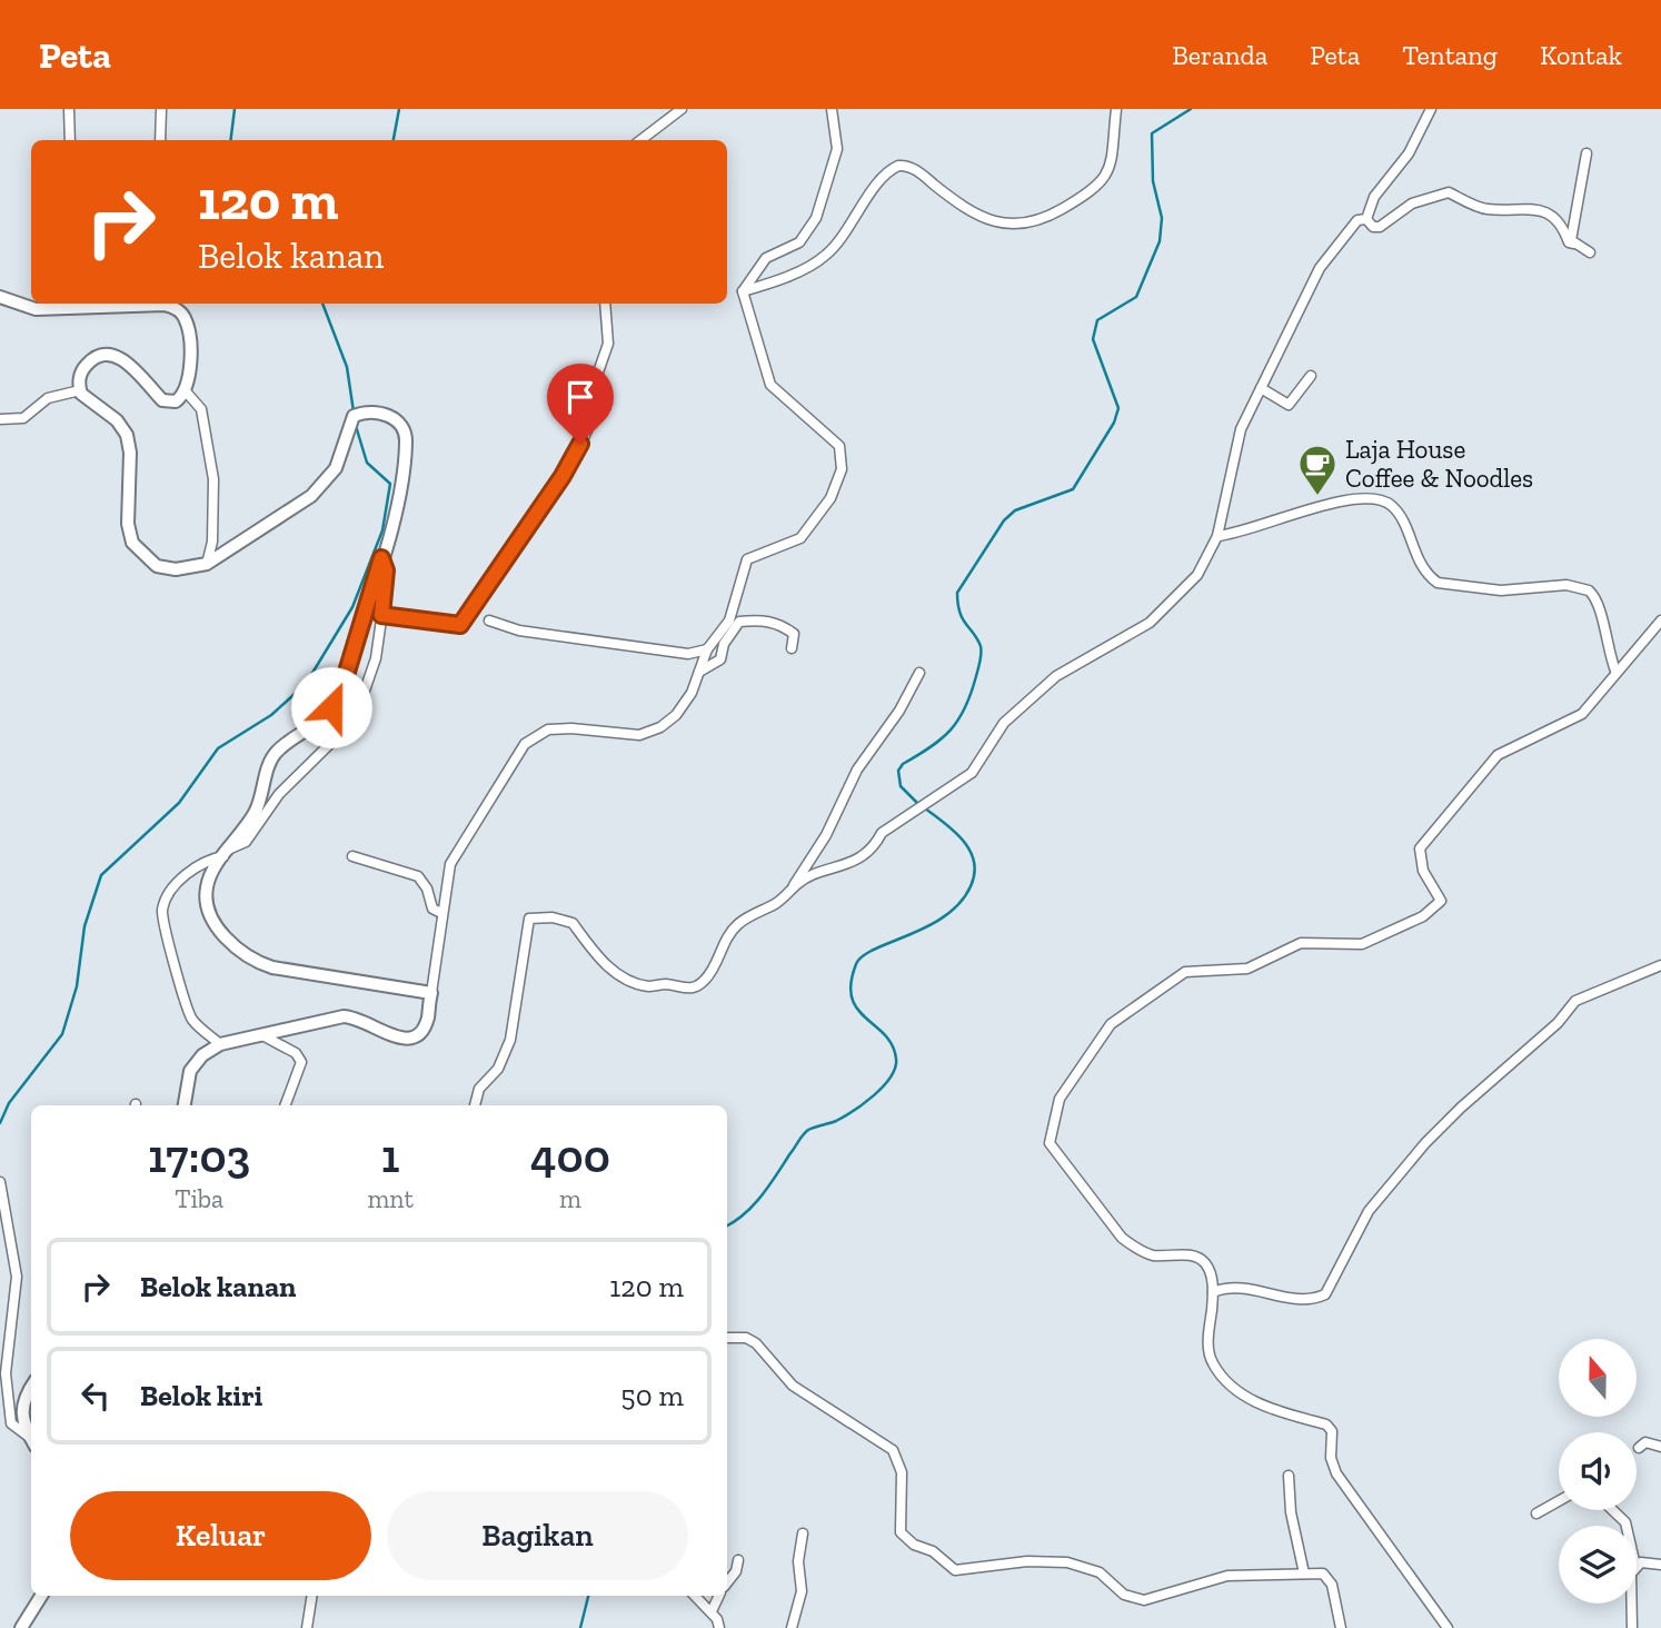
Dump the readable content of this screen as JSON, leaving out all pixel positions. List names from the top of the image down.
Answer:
{
  "places": {
    "cafe": ["Laja House Coffee & Noodles"]
  },
  "north": "top",
  "page": {
    "header": "Peta",
    "nav": [
      "Beranda",
      "Peta",
      "Tentang",
      "Kontak"
    ],
    "turn": ["120 m", "Belok kanan"],
    "eta": [
      "17:03",
      "Tiba",
      "1",
      "mnt",
      "400",
      "m"
    ],
    "list": [
      {
        "name": "Belok kanan",
        "value": "120 m"
      },
      {
        "name": "Belok kiri",
        "value": "50 m"
      }
    ],
    "buttons": ["Keluar", "Bagikan"]
  }
}
